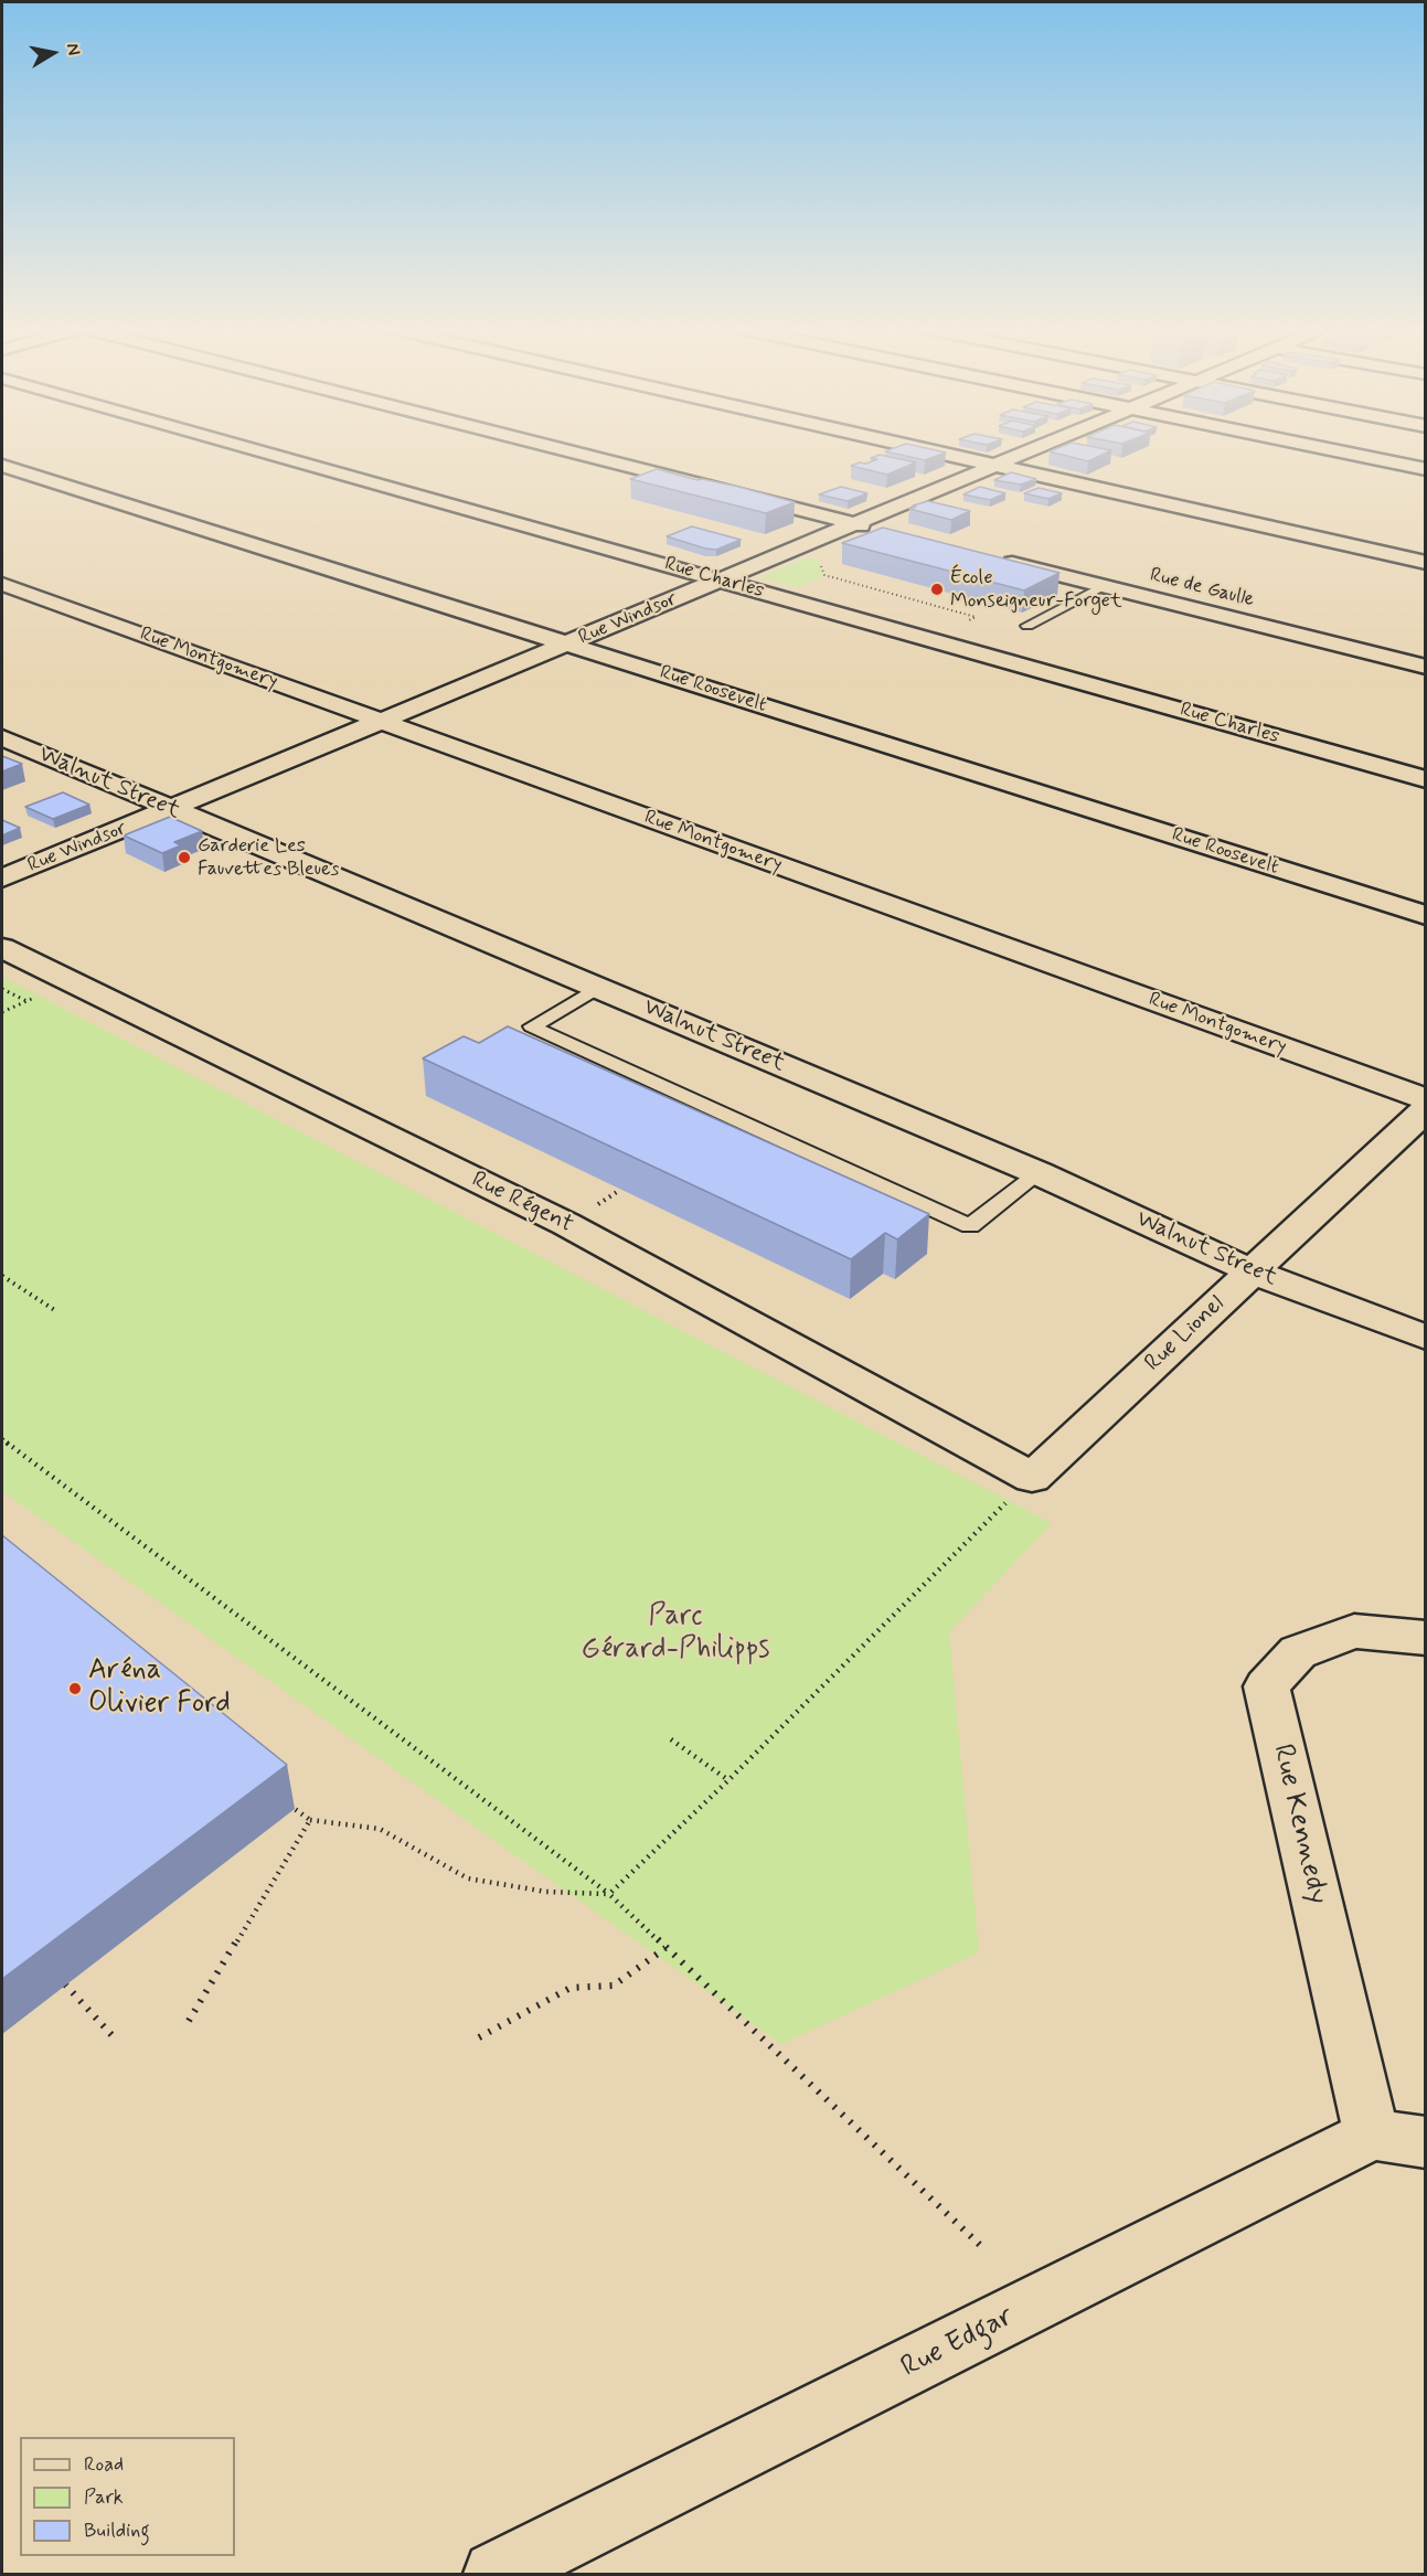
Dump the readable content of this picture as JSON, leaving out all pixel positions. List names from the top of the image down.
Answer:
{
  "streets": {
    "street": [
      "Rue Charles",
      "Rue de Gaulle",
      "Rue Windsor",
      "Rue Montgomery",
      "Rue Roosevelt",
      "Walnut Street",
      "Rue Régent",
      "Rue Lionel",
      "Rue Kennedy",
      "Rue Edgar"
    ]
  },
  "crossings": [
    ["Rue Charles", "Rue Windsor"],
    ["Rue Windsor", "Rue Montgomery"],
    ["Rue Windsor", "Rue Roosevelt"],
    ["Rue Windsor", "Walnut Street"],
    ["Walnut Street", "Rue Lionel"],
    ["Rue Régent", "Rue Lionel"],
    ["Rue Kennedy", "Rue Edgar"]
  ],
  "parks": ["Parc Gérard-Philipps"],
  "places": ["École Monseigneur-Forget", "Garderie Les Fauvettes Bleues", "Aréna Olivier Ford"],
  "legend": ["Road", "Park", "Building"],
  "north": "right"
}
